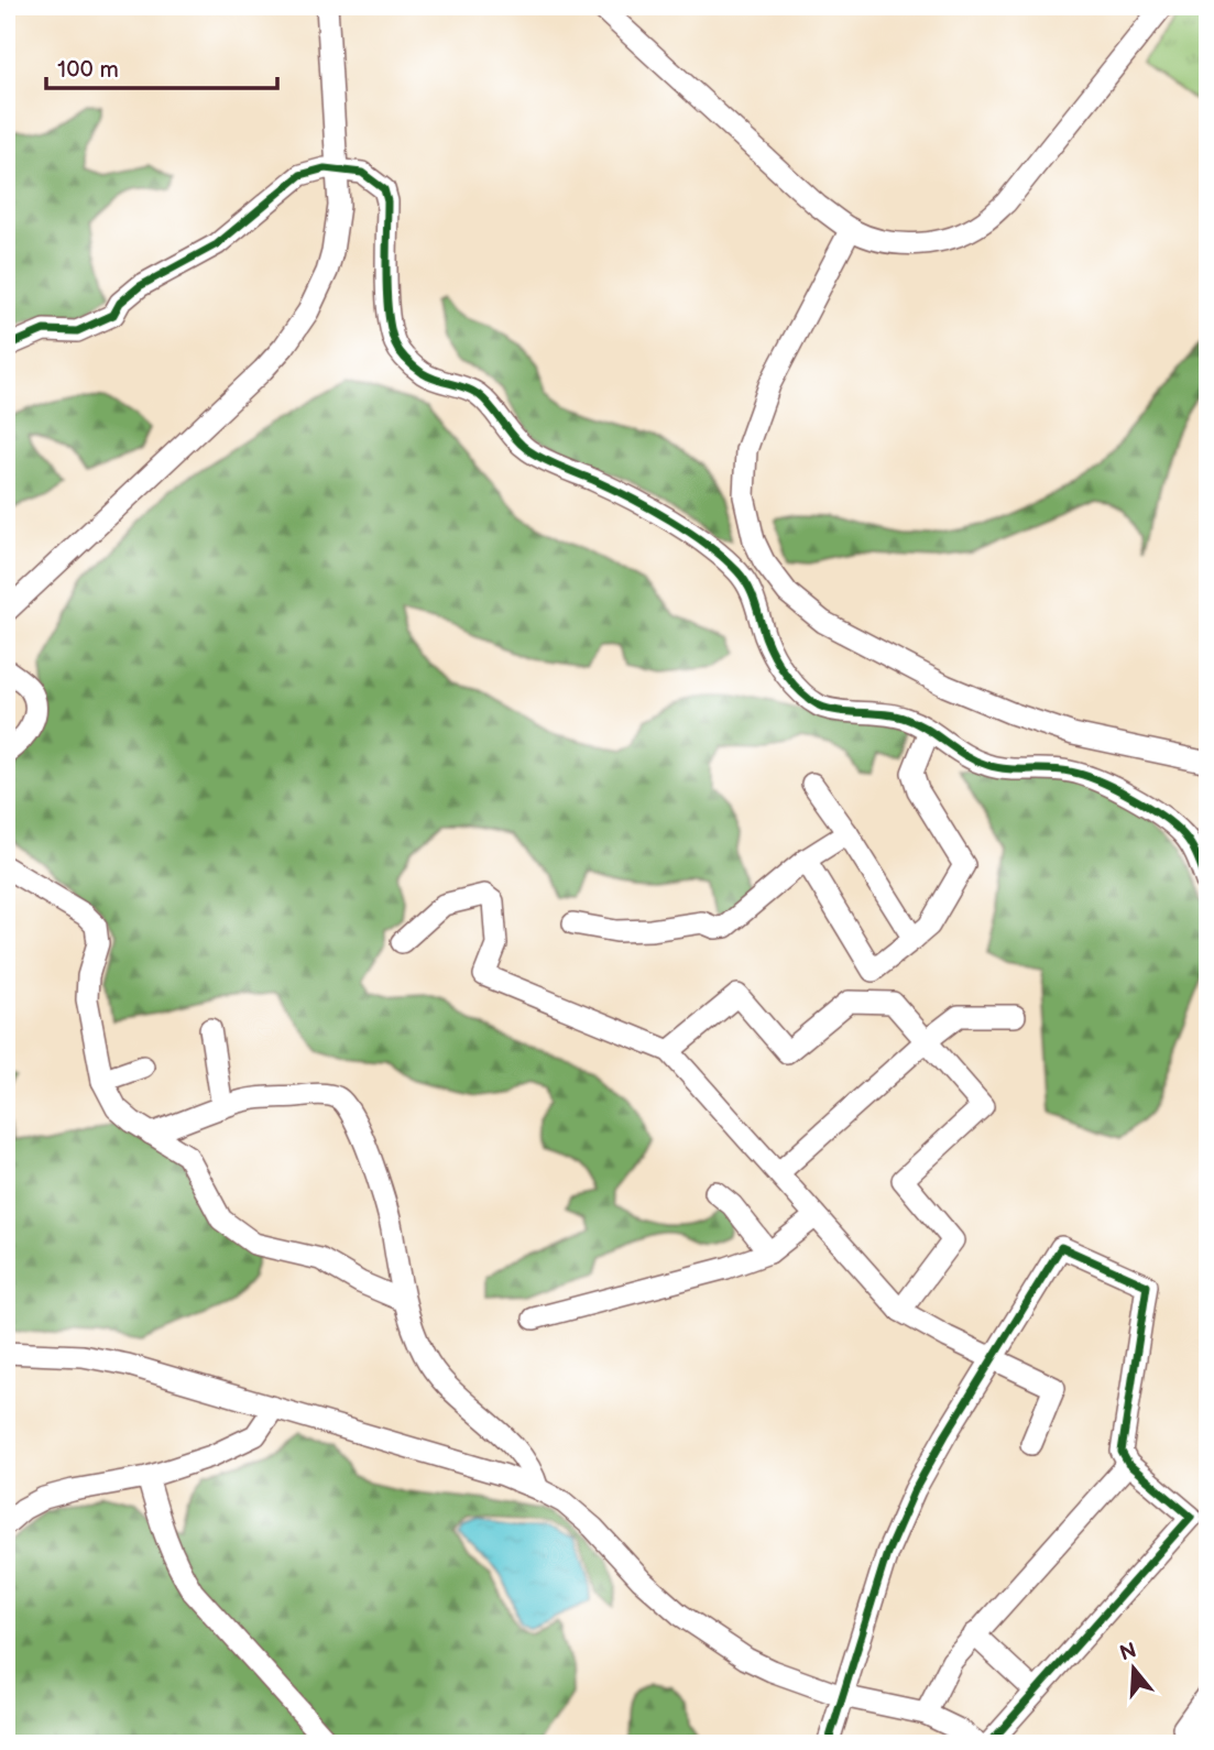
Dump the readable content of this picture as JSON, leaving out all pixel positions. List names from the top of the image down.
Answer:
{
  "scale_bar": "100 m",
  "north": "top"
}
